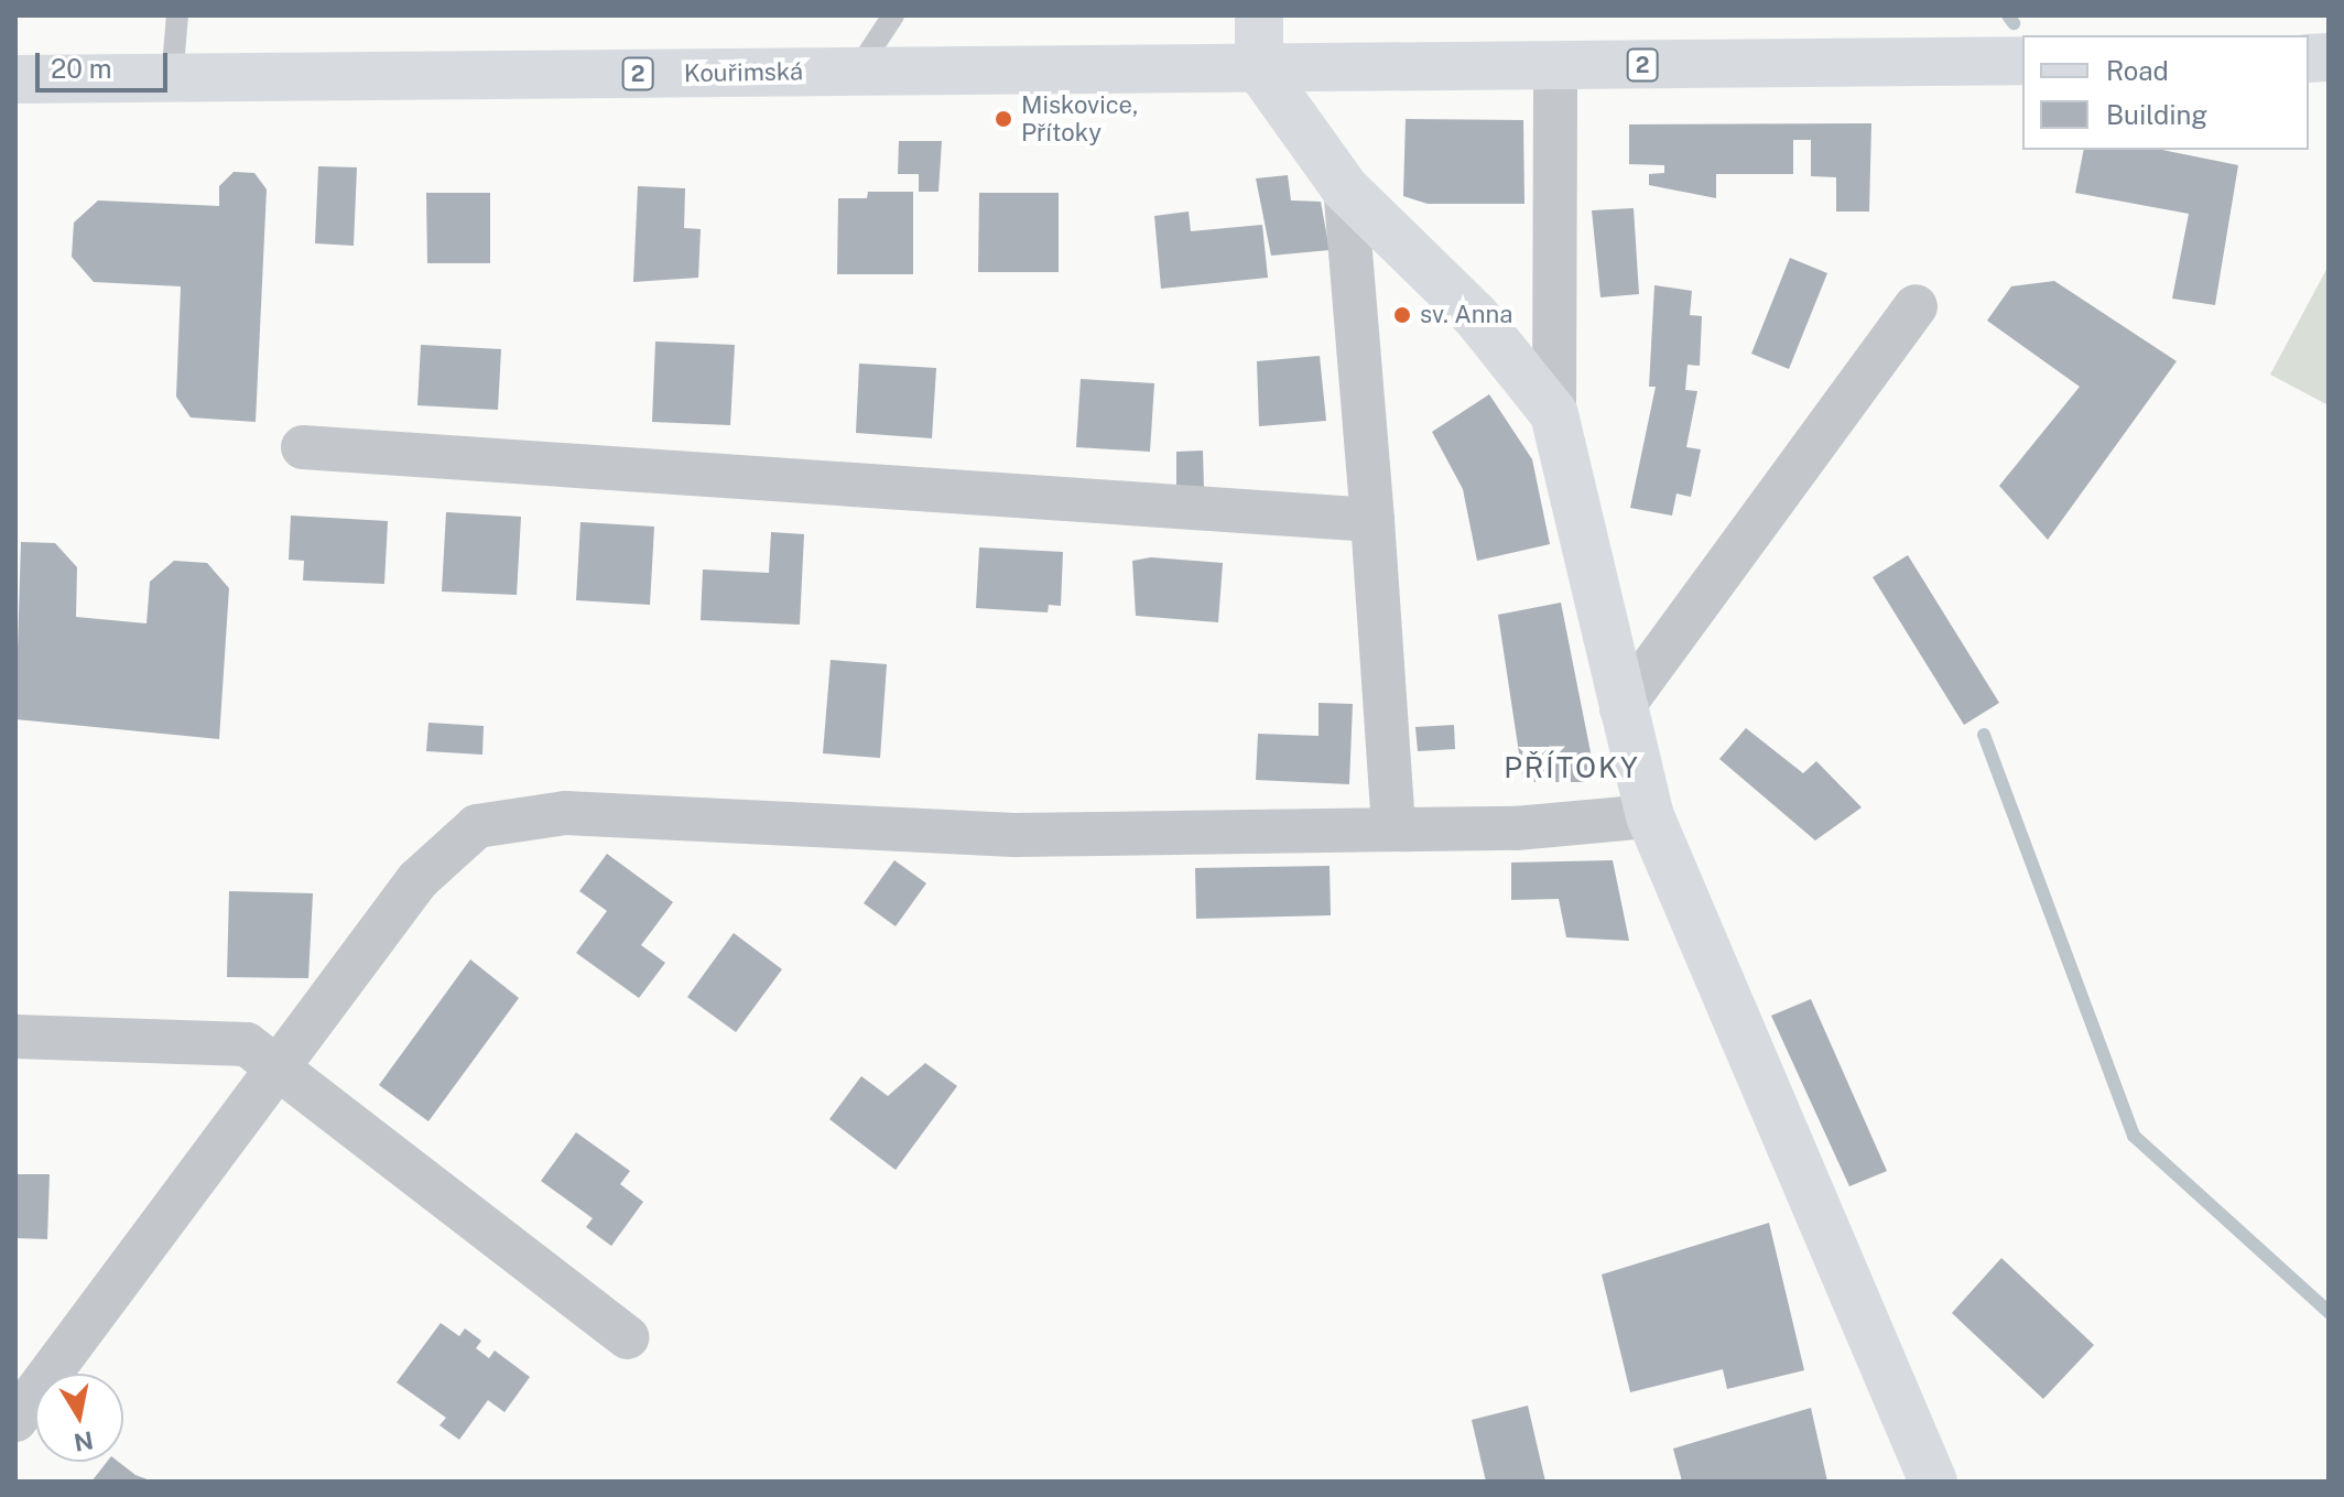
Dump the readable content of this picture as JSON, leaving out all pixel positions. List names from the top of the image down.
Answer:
{
  "streets": {
    "main road": ["2", "Kouřimská"]
  },
  "crossings": [
    ["2", "Kouřimská"]
  ],
  "districts": ["PŘÍTOKY"],
  "places": ["Miskovice, Přítoky", "sv. Anna"],
  "legend": ["Road", "Building"],
  "scale_bar": "20 m",
  "north": "bottom"
}
